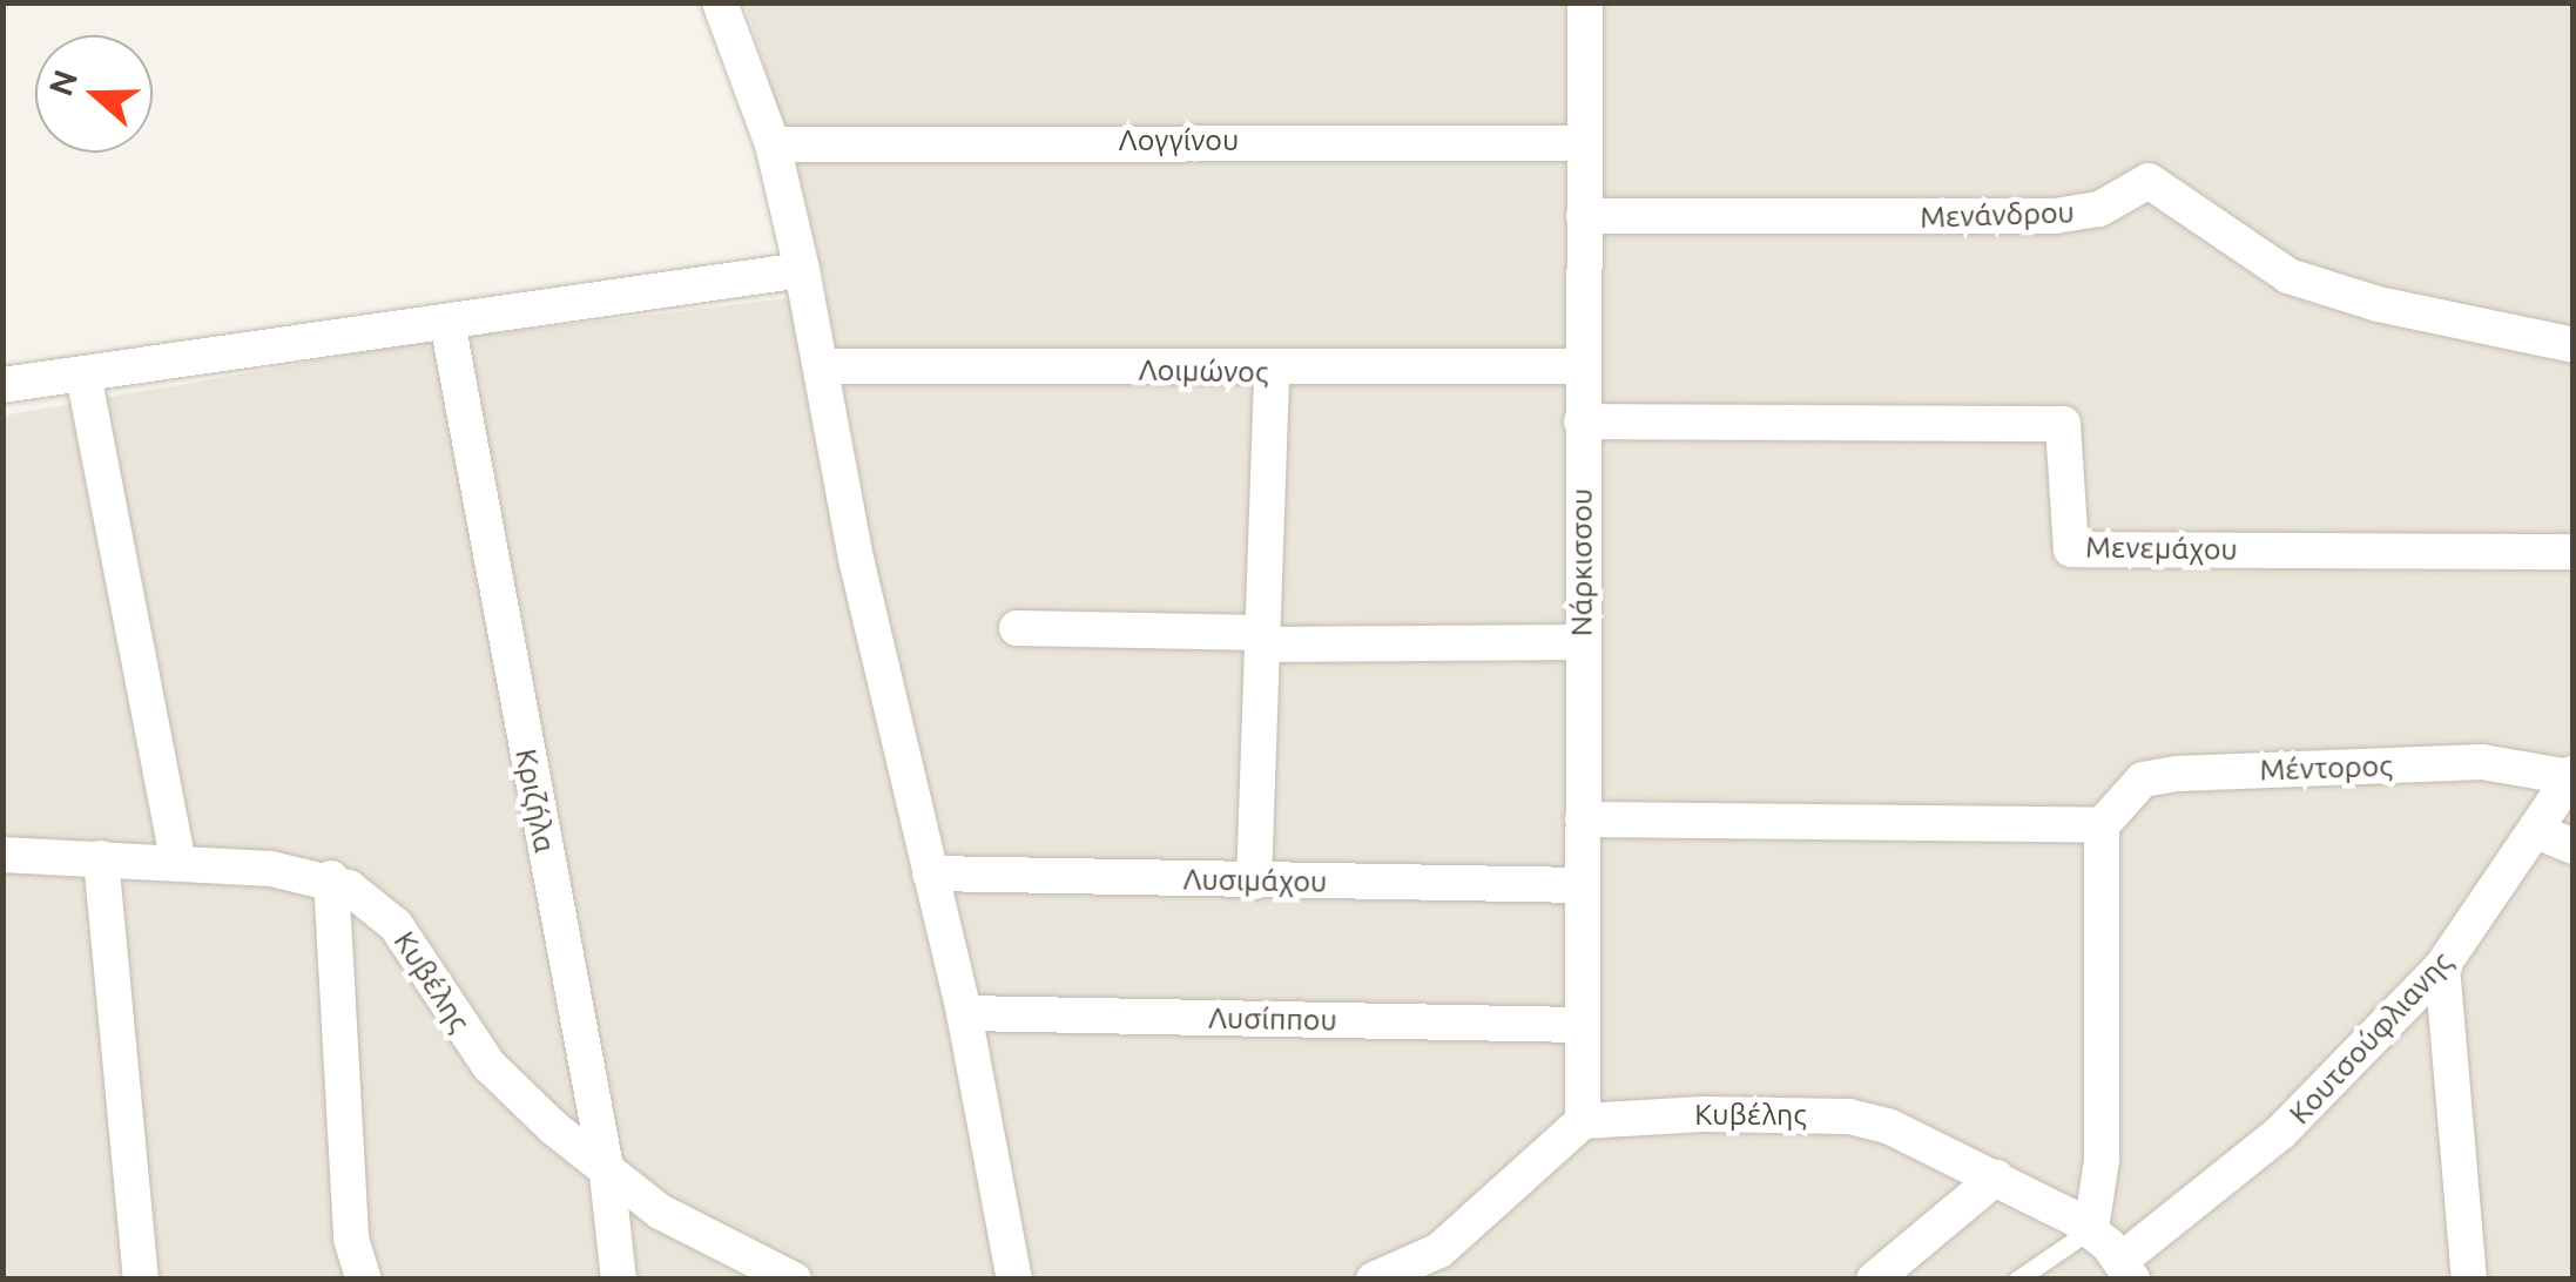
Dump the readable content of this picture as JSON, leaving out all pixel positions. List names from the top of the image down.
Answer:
{
  "streets": {
    "street": [
      "Λογγίνου",
      "Μενάνδρου",
      "Λοιμώνος",
      "Μενεμάχου",
      "Νάρκισσου",
      "Μέντορος",
      "Κριζήλα",
      "Λυσιμάχου",
      "Κυβέλης",
      "Λυσίππου",
      "Κουτσούφλιανης"
    ]
  },
  "crossings": [
    ["Λογγίνου", "Νάρκισσου"],
    ["Μενάνδρου", "Νάρκισσου"],
    ["Λοιμώνος", "Νάρκισσου"],
    ["Μενεμάχου", "Νάρκισσου"],
    ["Νάρκισσου", "Λυσιμάχου"],
    ["Νάρκισσου", "Κυβέλης"],
    ["Νάρκισσου", "Λυσίππου"],
    ["Μέντορος", "Κουτσούφλιανης"],
    ["Κριζήλα", "Κυβέλης"],
    ["Κυβέλης", "Κουτσούφλιανης"]
  ],
  "north": "left"
}
